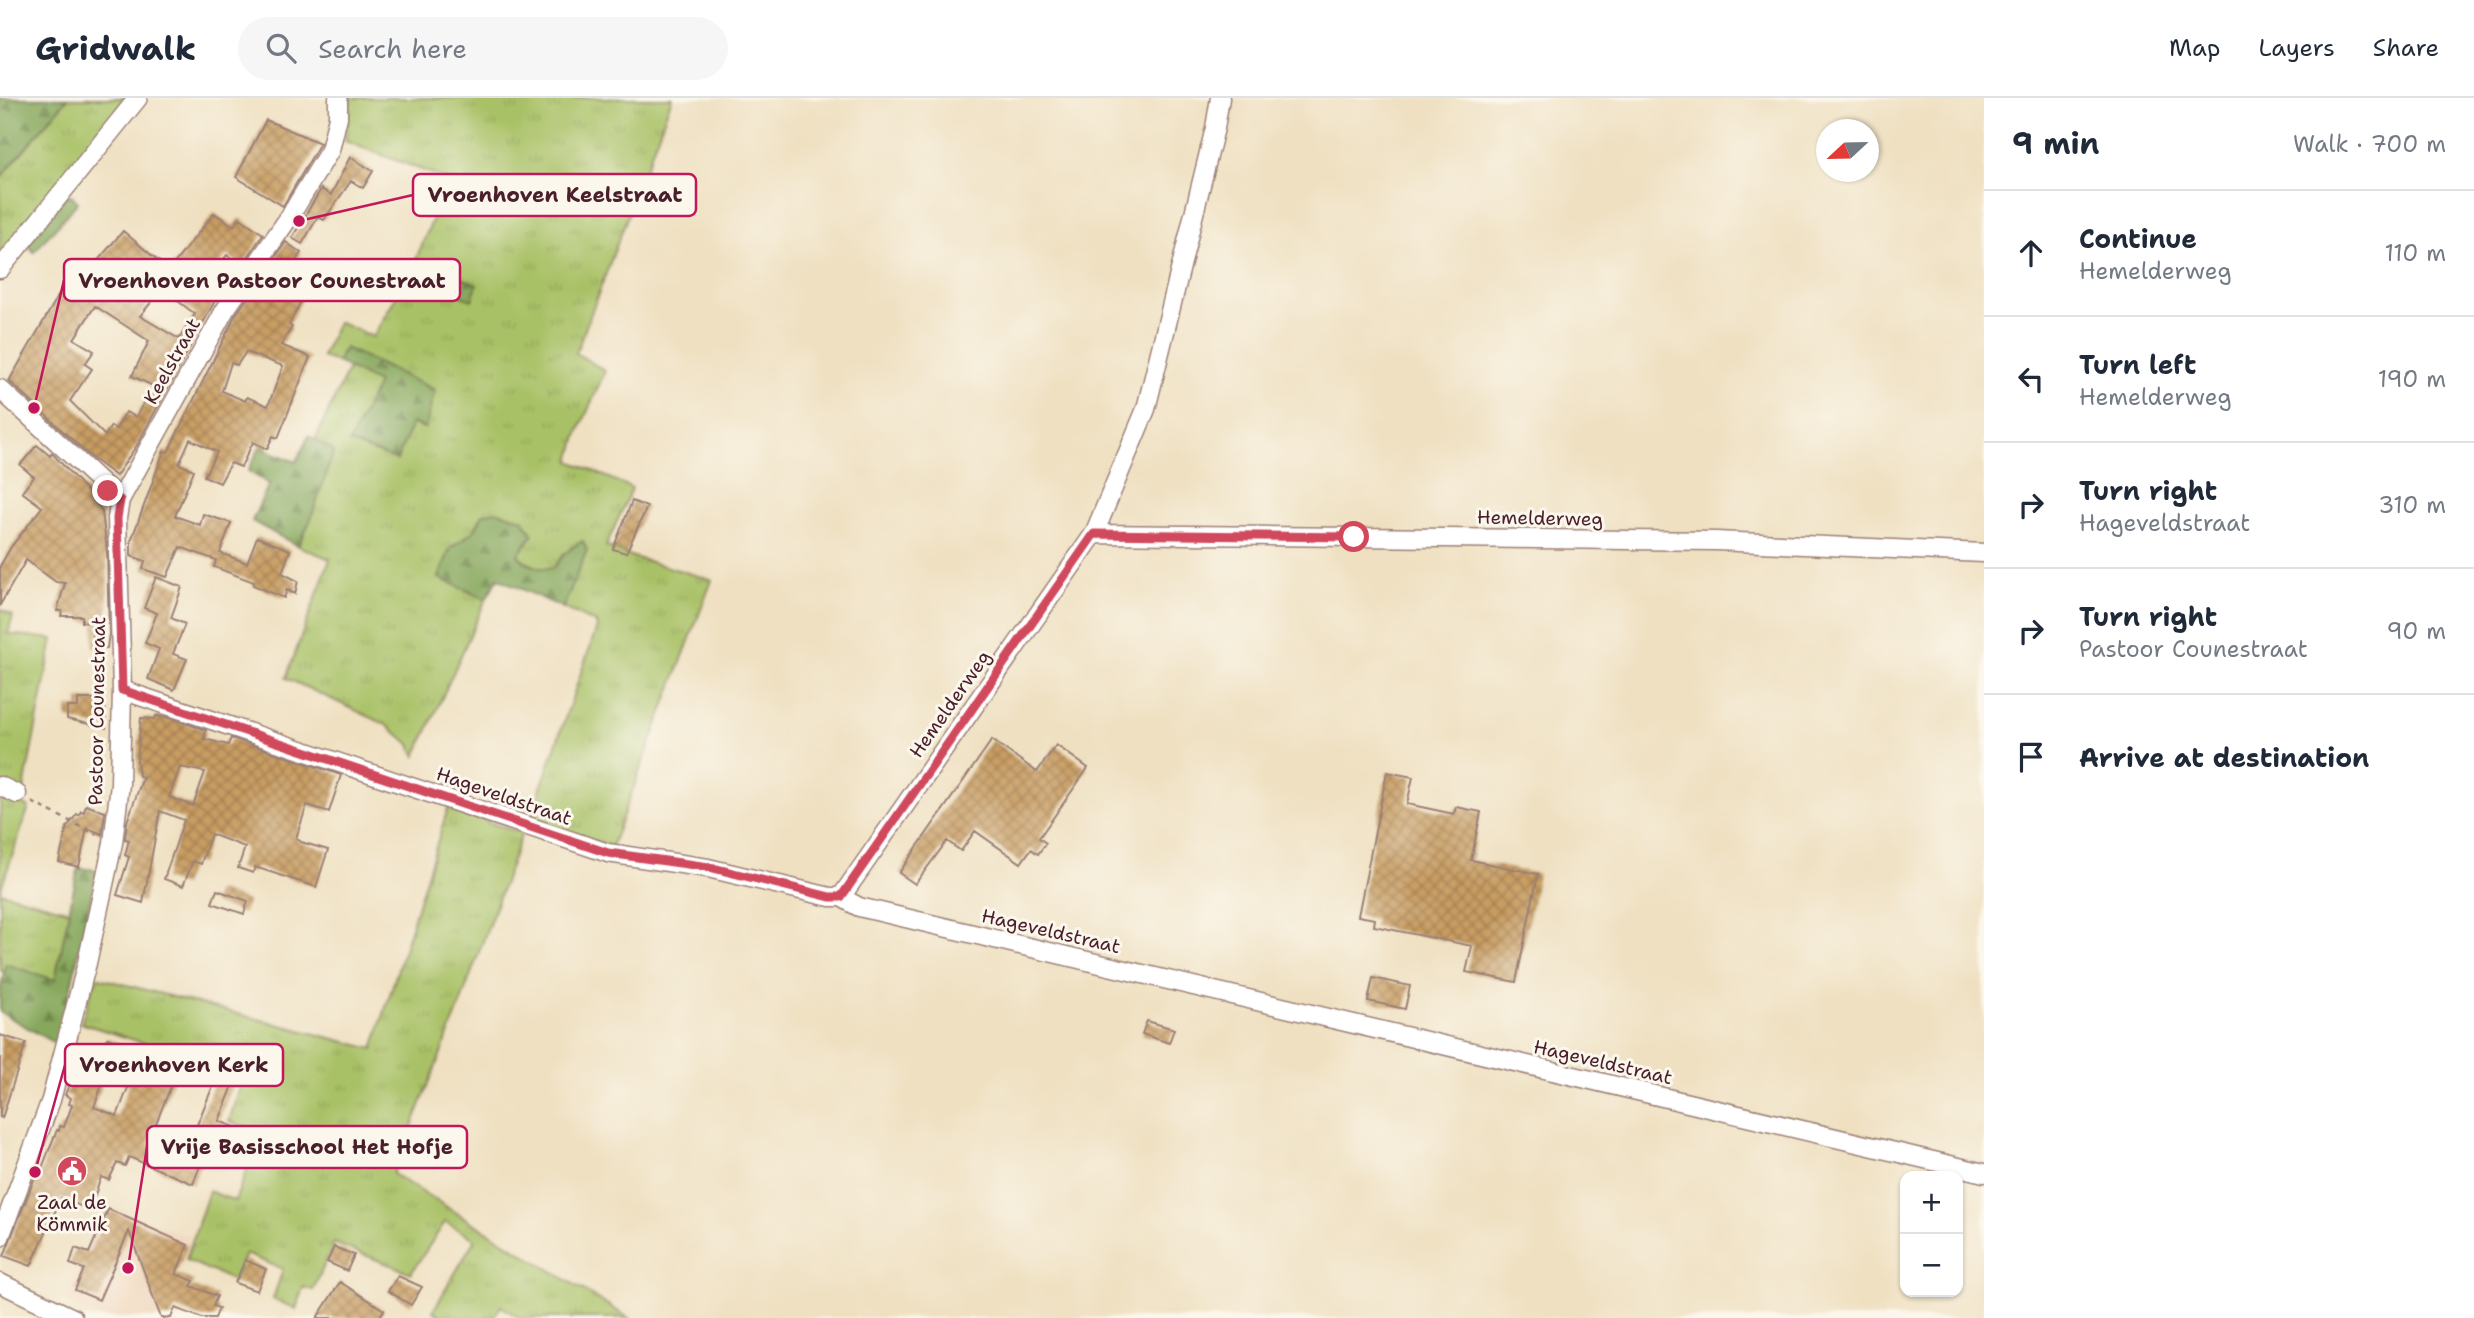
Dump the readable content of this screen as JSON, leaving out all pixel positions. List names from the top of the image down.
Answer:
{
  "streets": {
    "street": [
      "Keelstraat",
      "Hemelderweg",
      "Pastoor Counestraat",
      "Hageveldstraat"
    ]
  },
  "crossings": [
    ["Keelstraat", "Pastoor Counestraat"],
    ["Hemelderweg", "Hageveldstraat"],
    ["Pastoor Counestraat", "Hageveldstraat"]
  ],
  "places": {
    "other": [
      "Vroenhoven Keelstraat",
      "Vroenhoven Pastoor Counestraat",
      "Vroenhoven Kerk",
      "Vrije Basisschool Het Hofje"
    ],
    "public building": ["Zaal de Kömmik"]
  },
  "north": "left",
  "page": {
    "header": "Gridwalk",
    "search": "Search here",
    "nav": ["Map", "Layers", "Share"],
    "heading": ["9 min", "Walk · 700 m"],
    "list": [
      ["Continue", "Hemelderweg", "110 m"],
      ["Turn left", "Hemelderweg", "190 m"],
      ["Turn right", "Hageveldstraat", "310 m"],
      ["Turn right", "Pastoor Counestraat", "90 m"],
      "Arrive at destination"
    ],
    "map_buttons": ["+", "−"]
  }
}
